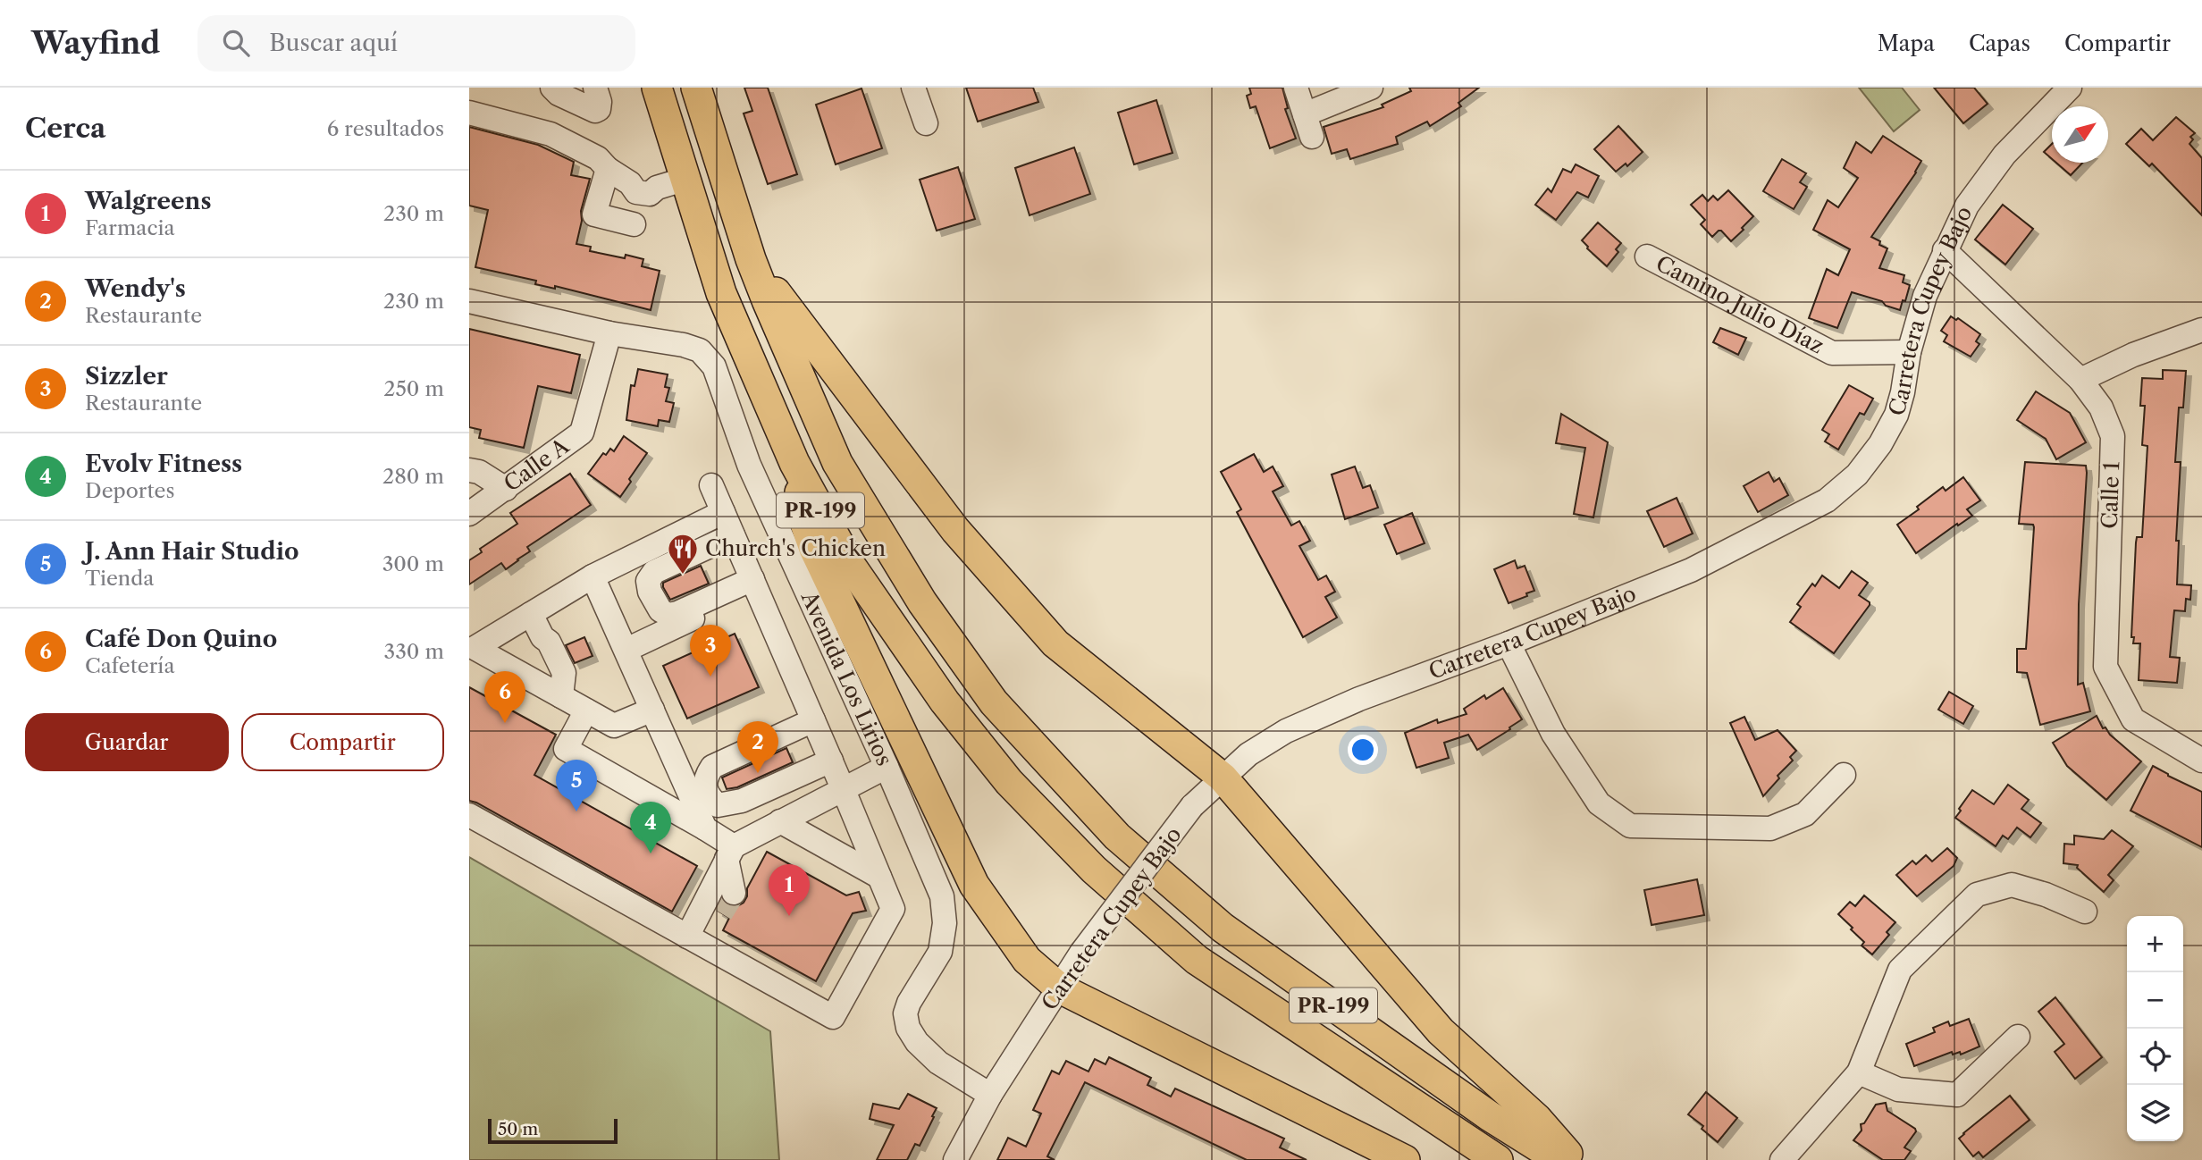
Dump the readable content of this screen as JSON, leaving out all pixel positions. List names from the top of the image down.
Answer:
{
  "streets": {
    "main road": ["PR-199"],
    "street": [
      "Camino Julio Díaz",
      "Carretera Cupey Bajo",
      "Calle A",
      "Calle 1",
      "Avenida Los Lirios"
    ]
  },
  "crossings": [
    ["Camino Julio Díaz", "Carretera Cupey Bajo"],
    ["Carretera Cupey Bajo", "Calle 1"],
    ["Carretera Cupey Bajo", "Avenida Los Lirios"],
    ["Calle A", "Avenida Los Lirios"]
  ],
  "places": {
    "restaurant": ["Church's Chicken"]
  },
  "scale_bar": "50 m",
  "north": "top right",
  "page": {
    "header": "Wayfind",
    "search": "Buscar aquí",
    "nav": ["Mapa", "Capas", "Compartir"],
    "heading": ["Cerca", "6 resultados"],
    "list": [
      {
        "mark": "1",
        "name": "Walgreens",
        "note": "Farmacia",
        "value": "230 m"
      },
      {
        "mark": "2",
        "name": "Wendy's",
        "note": "Restaurante",
        "value": "230 m"
      },
      {
        "mark": "3",
        "name": "Sizzler",
        "note": "Restaurante",
        "value": "250 m"
      },
      {
        "mark": "4",
        "name": "Evolv Fitness",
        "note": "Deportes",
        "value": "280 m"
      },
      {
        "mark": "5",
        "name": "J. Ann Hair Studio",
        "note": "Tienda",
        "value": "300 m"
      },
      {
        "mark": "6",
        "name": "Café Don Quino",
        "note": "Cafetería",
        "value": "330 m"
      }
    ],
    "pins": [
      "3",
      "6",
      "2",
      "5",
      "4",
      "1"
    ],
    "buttons": ["Guardar", "Compartir"],
    "map_buttons": ["+", "−"],
    "scale": "50 m"
  }
}
